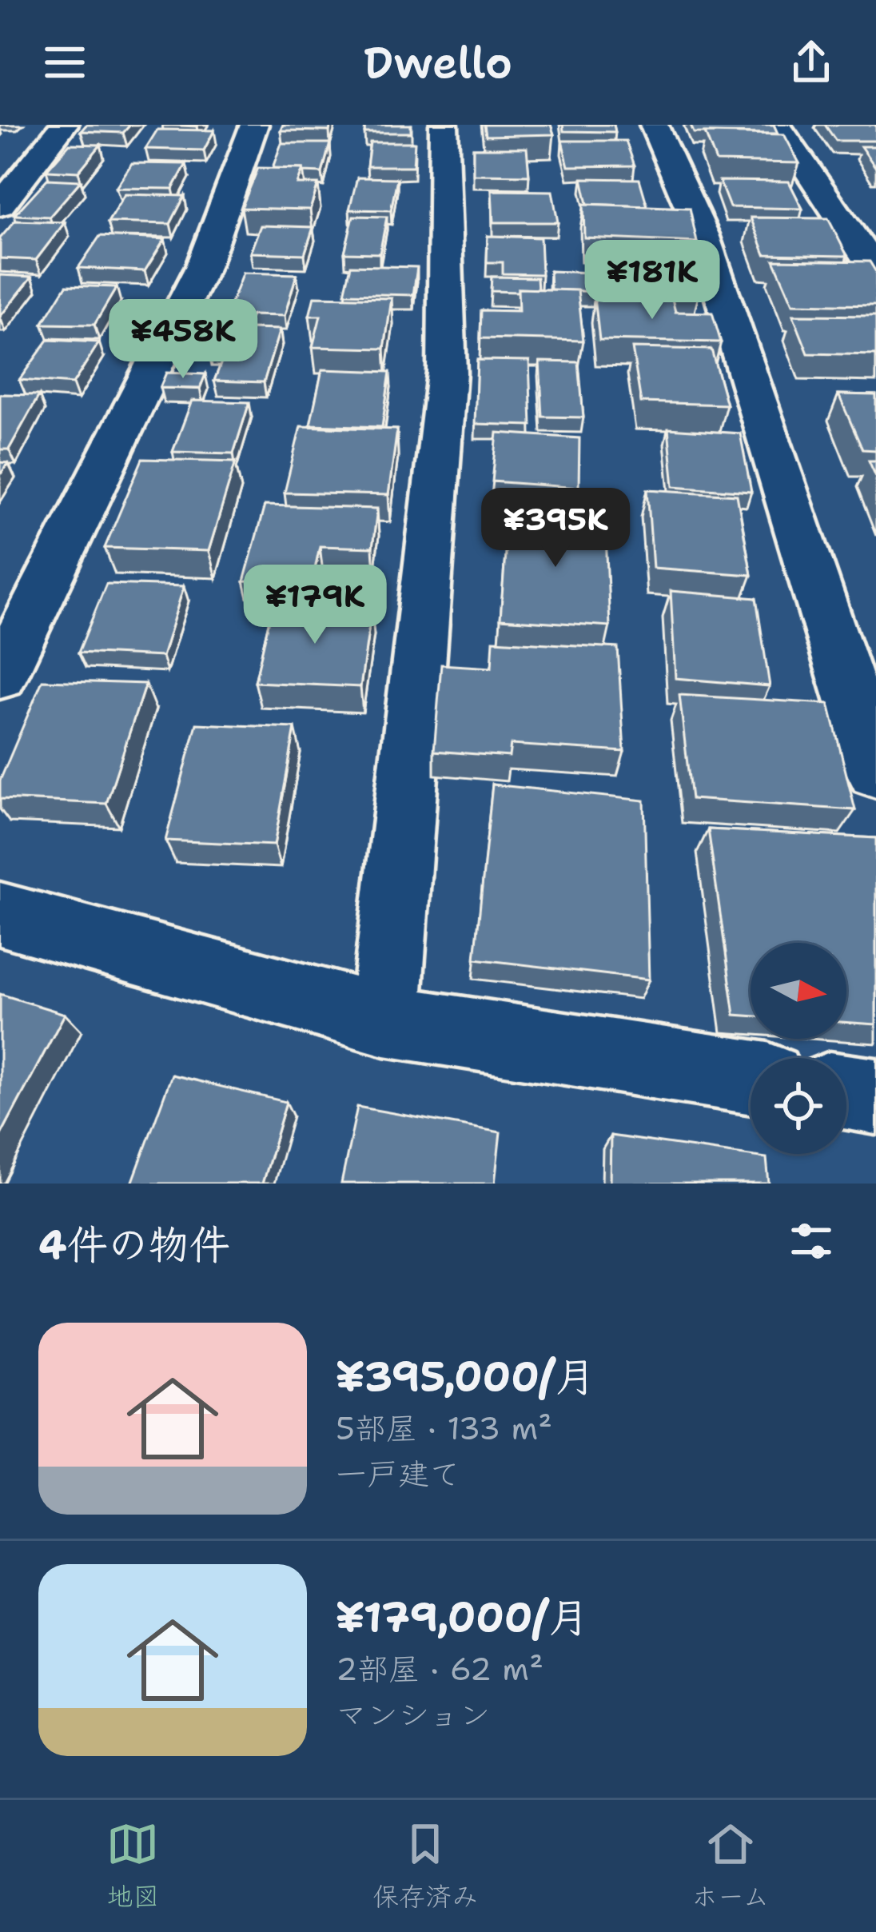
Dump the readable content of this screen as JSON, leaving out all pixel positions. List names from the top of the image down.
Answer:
{
  "north": "right",
  "page": {
    "header": "Dwello",
    "price": [
      "¥181K",
      "¥458K",
      "¥395K",
      "¥179K"
    ],
    "heading": "4件の物件",
    "list": [
      {
        "name": "¥395,000/月",
        "note": "5部屋 · 133 m² · 一戸建て"
      },
      {
        "name": "¥179,000/月",
        "note": "2部屋 · 62 m² · マンション"
      }
    ],
    "tabs": ["地図", "保存済み", "ホーム"]
  }
}
